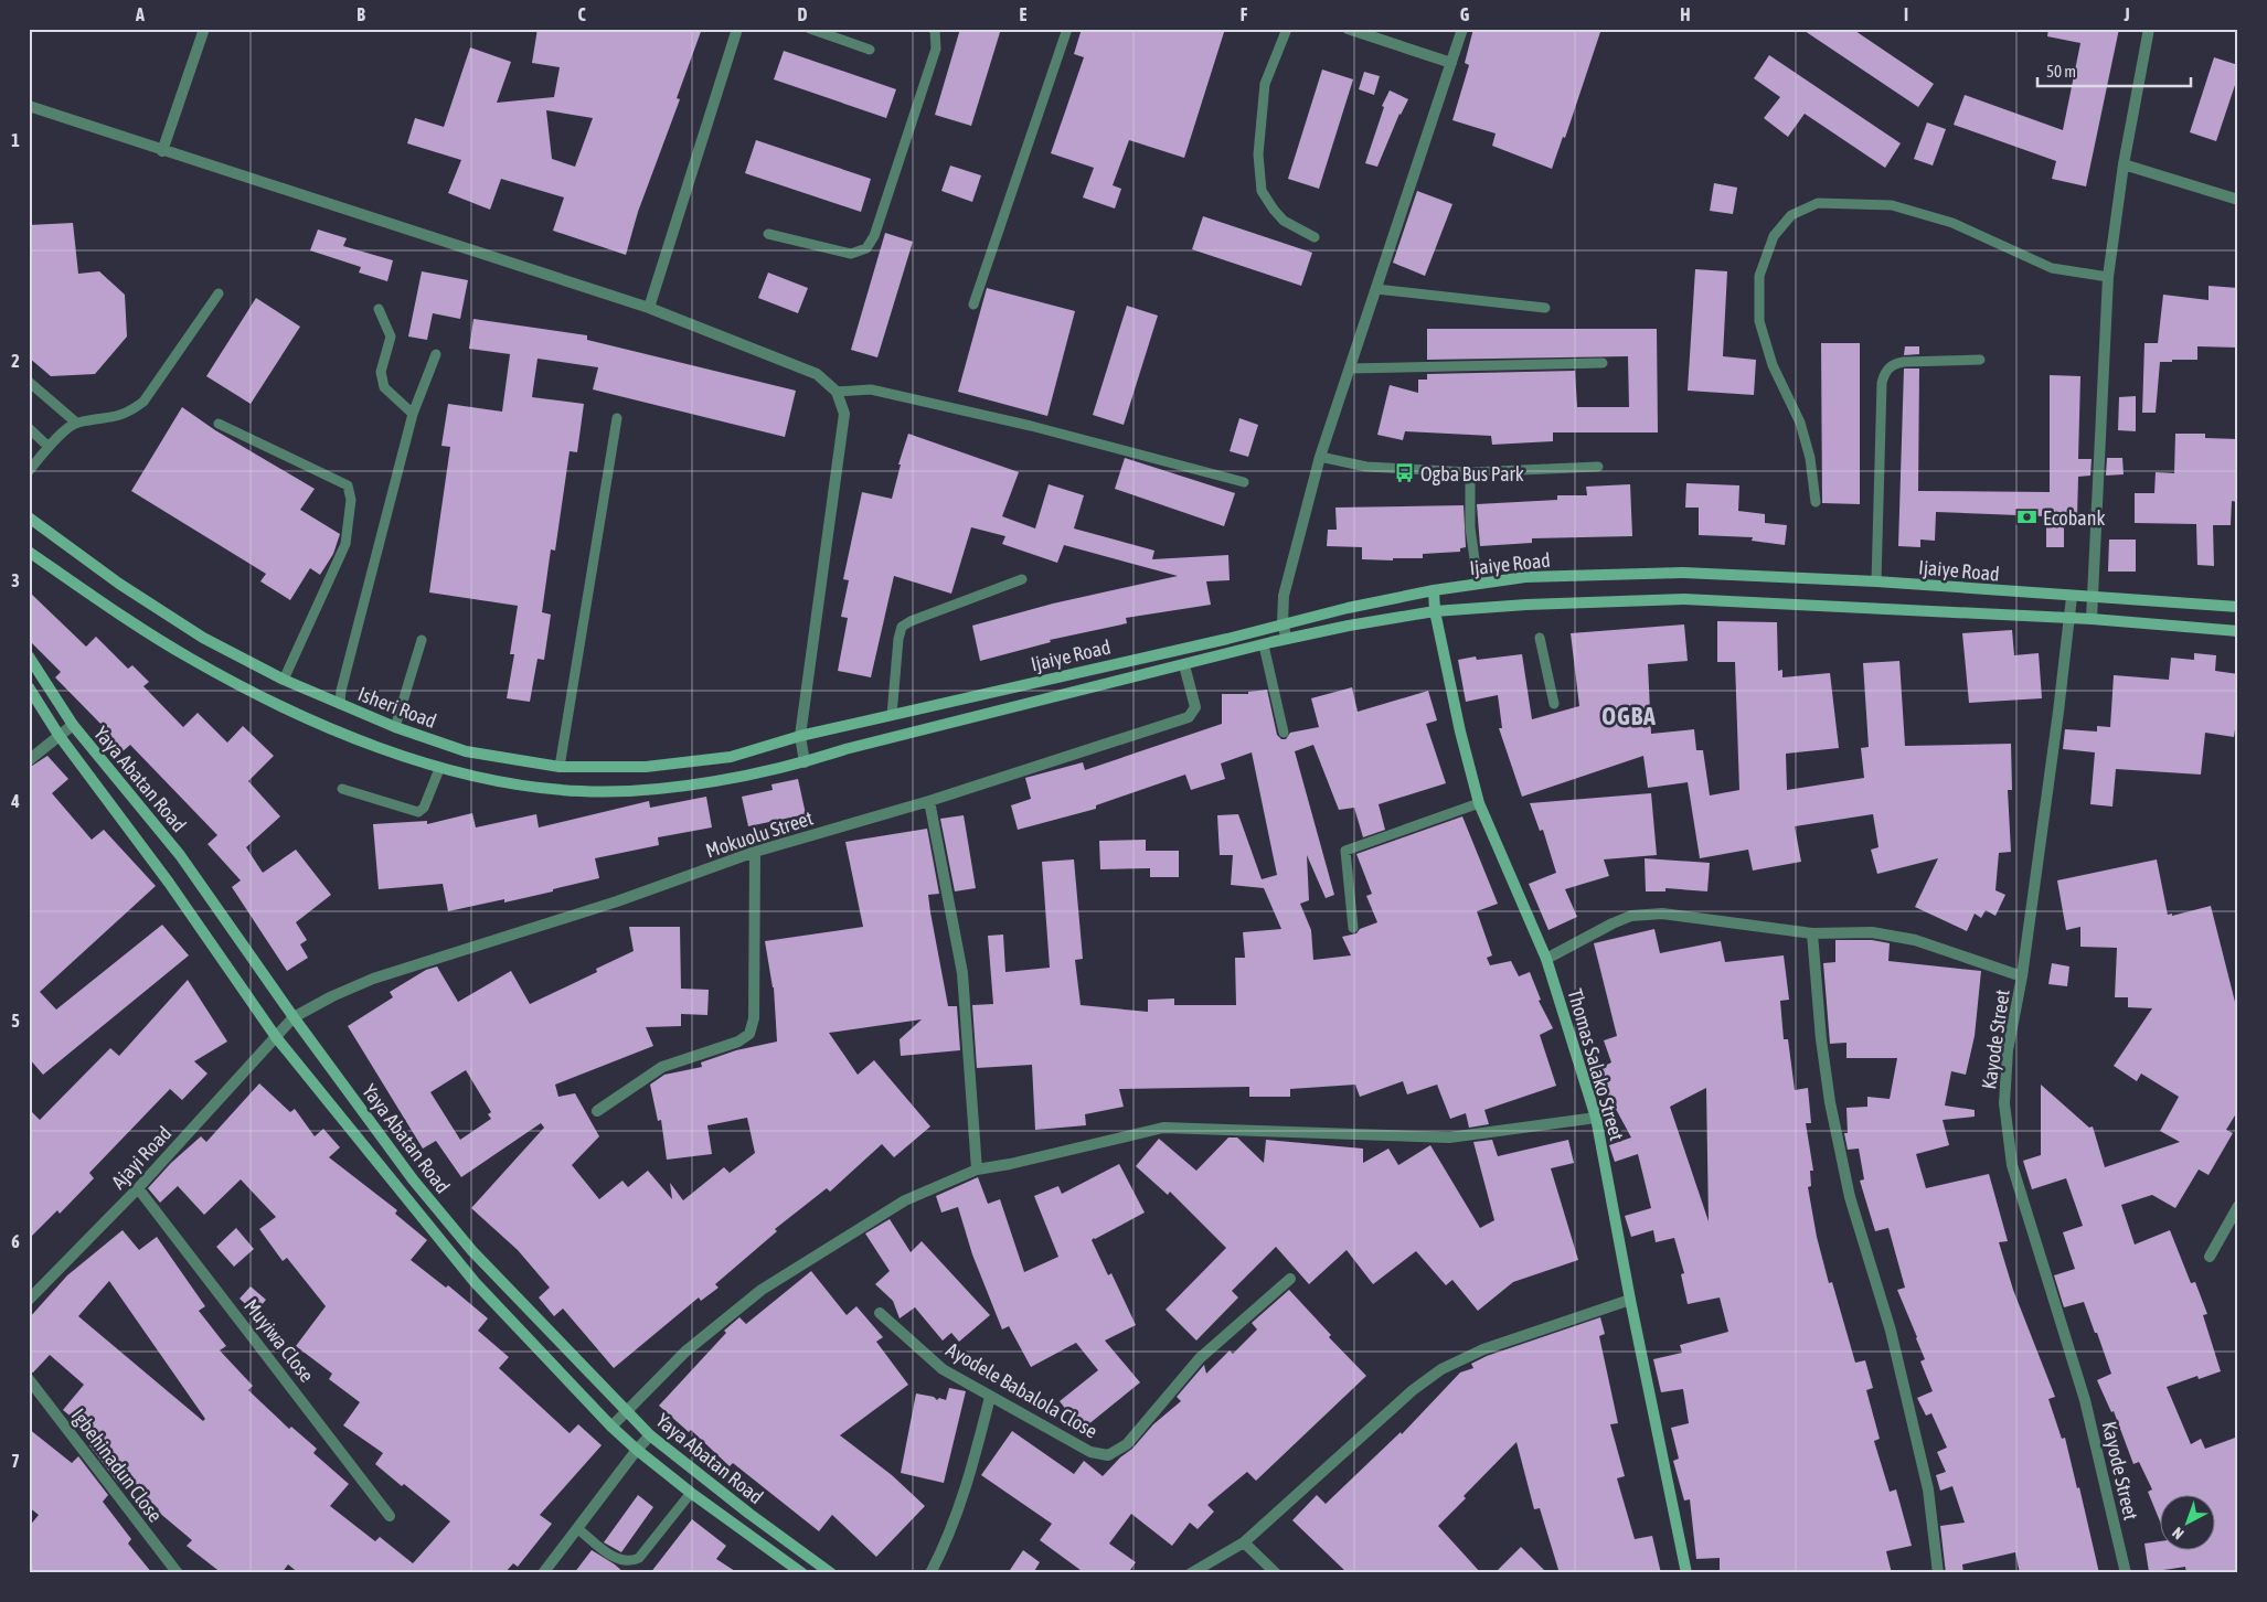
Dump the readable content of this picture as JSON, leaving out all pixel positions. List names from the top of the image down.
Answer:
{
  "streets": {
    "main road": [
      "Ijaiye Road",
      "Isheri Road",
      "Yaya Abatan Road",
      "Thomas Salako Street"
    ],
    "street": [
      "Mokuolu Street",
      "Kayode Street",
      "Ajayi Road",
      "Muyiwa Close",
      "Ayodele Babalola Close",
      "Igbehinadun Close"
    ]
  },
  "crossings": [
    ["Ijaiye Road", "Isheri Road"],
    ["Ijaiye Road", "Mokuolu Street"],
    ["Ijaiye Road", "Kayode Street"],
    ["Ijaiye Road", "Thomas Salako Street"],
    ["Yaya Abatan Road", "Mokuolu Street"],
    ["Yaya Abatan Road", "Ajayi Road"],
    ["Mokuolu Street", "Ajayi Road"],
    ["Ajayi Road", "Muyiwa Close"]
  ],
  "districts": ["OGBA"],
  "places": {
    "bus stop": ["Ogba Bus Park"],
    "bank": ["Ecobank"]
  },
  "scale_bar": "50 m",
  "north": "bottom left",
  "grid": {
    "columns": [
      "A",
      "B",
      "C",
      "D",
      "E",
      "F",
      "G",
      "H",
      "I",
      "J"
    ],
    "rows": [
      "1",
      "2",
      "3",
      "4",
      "5",
      "6",
      "7"
    ]
  }
}
